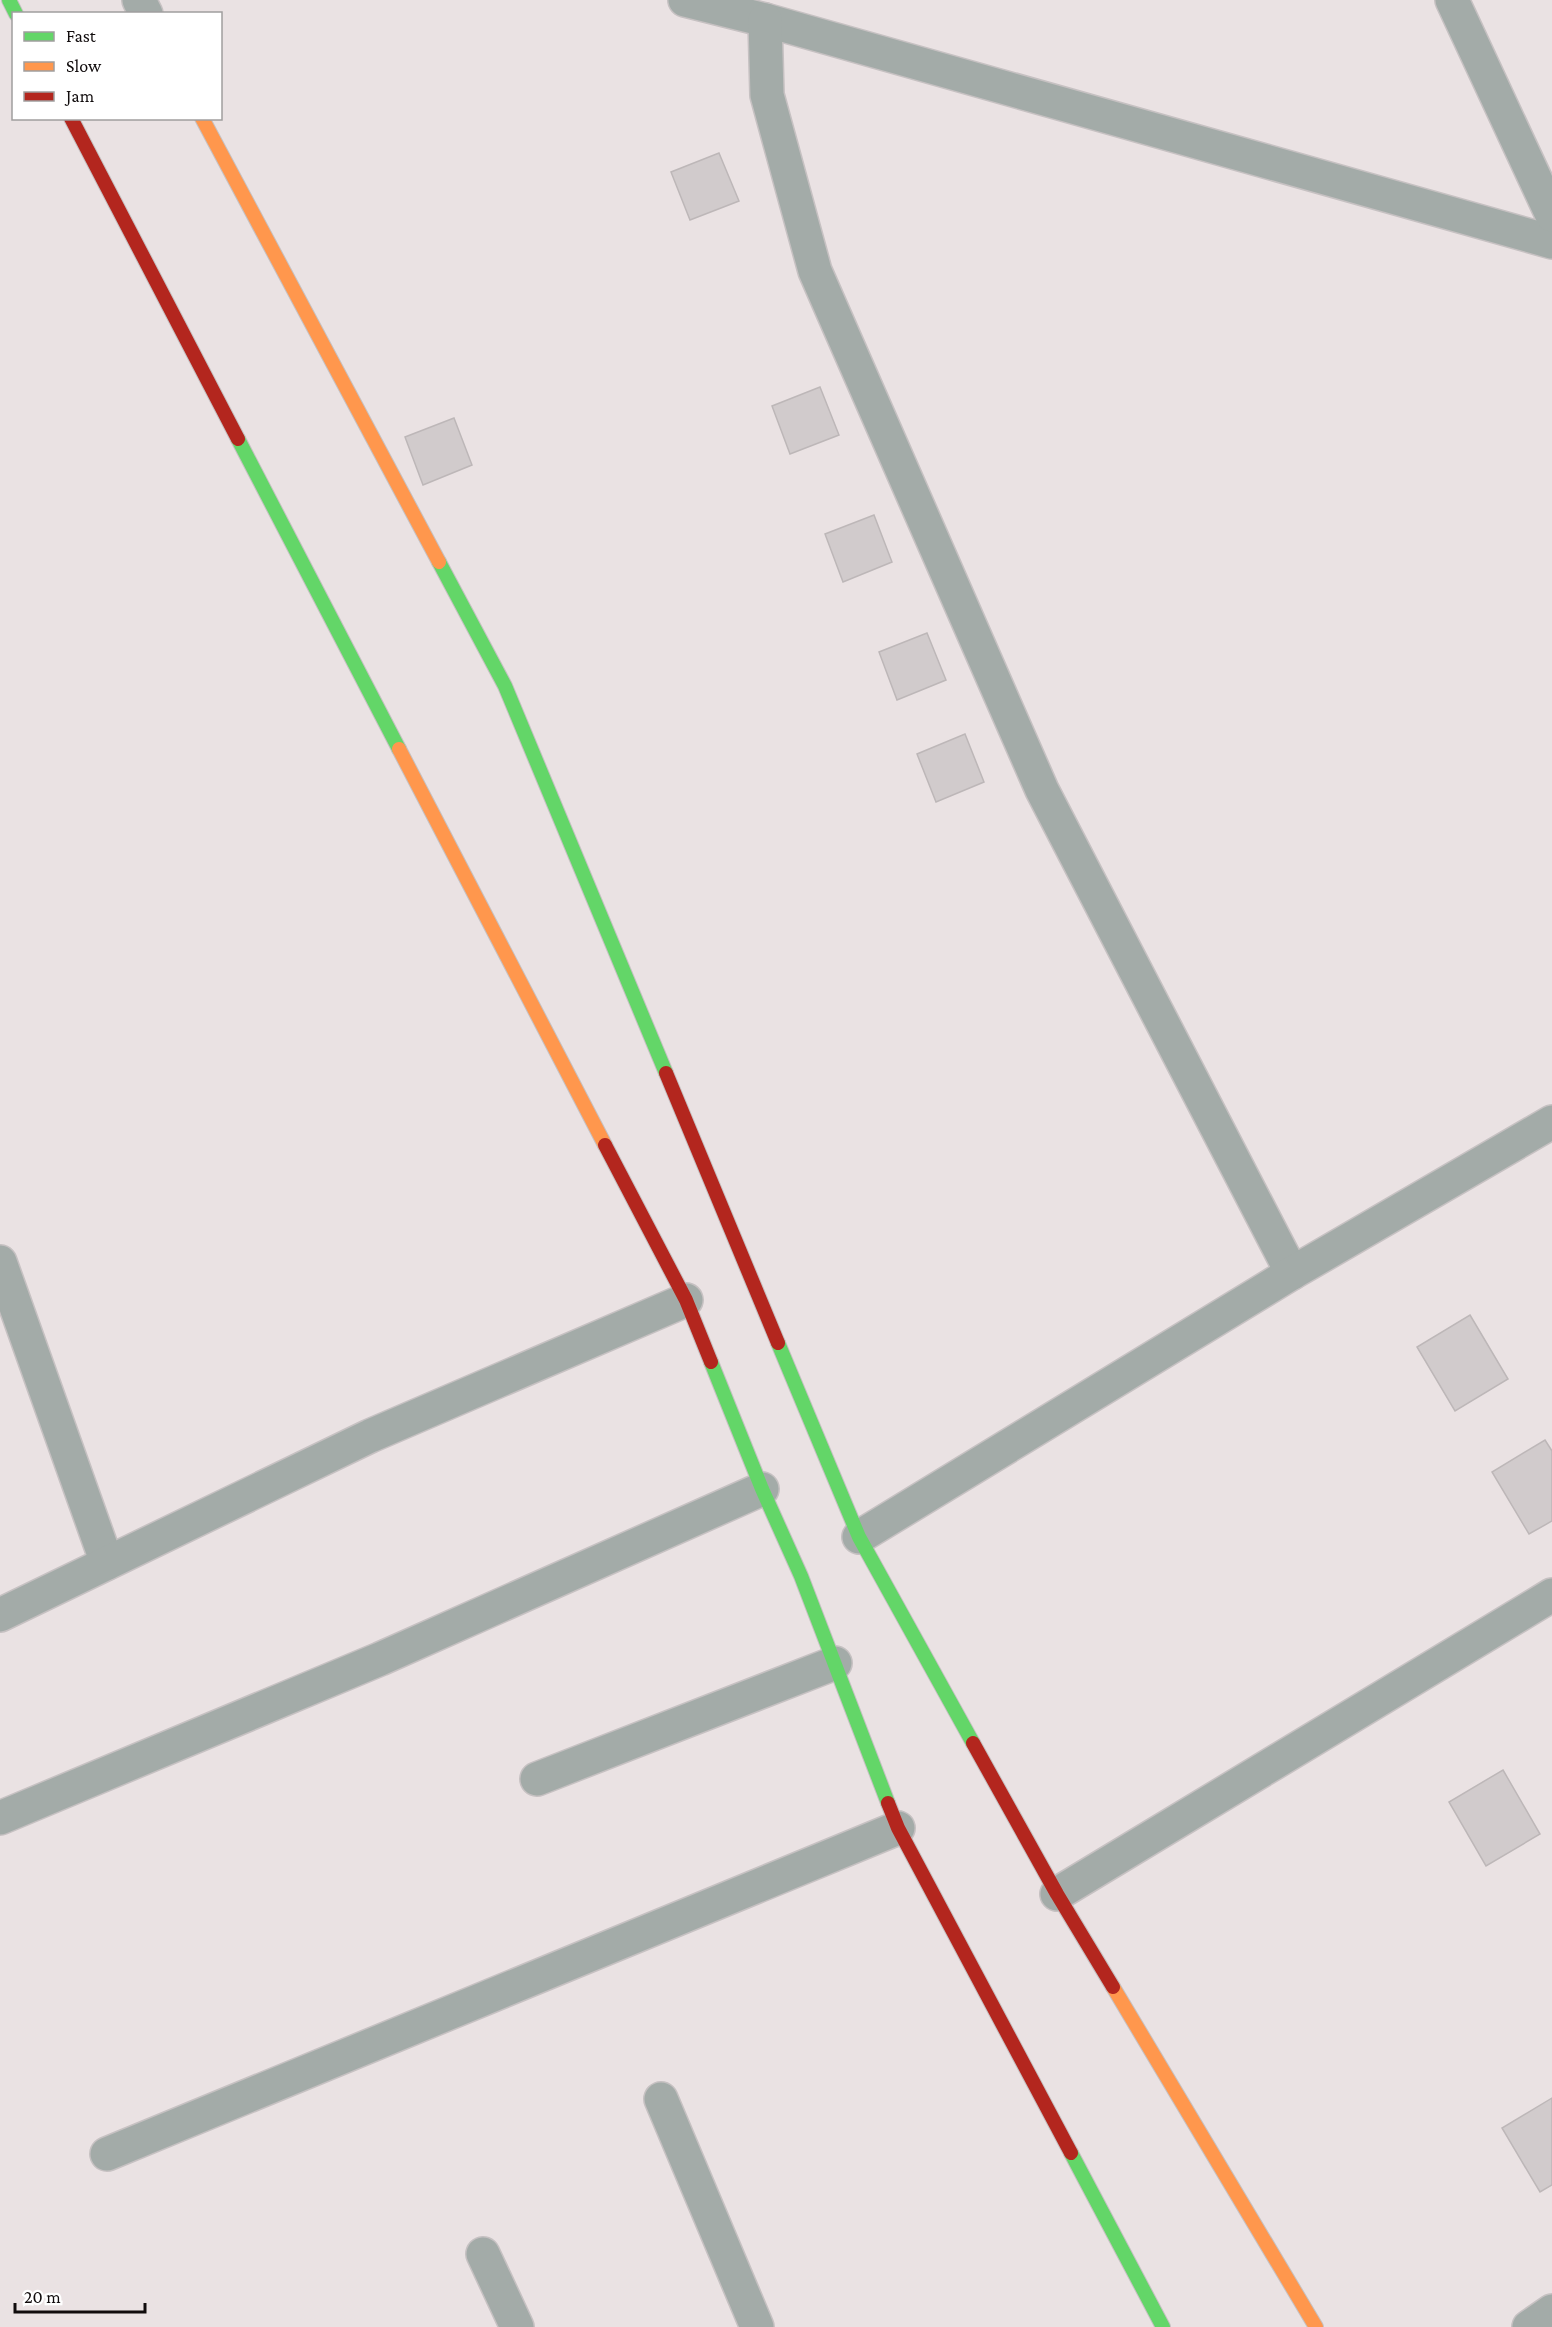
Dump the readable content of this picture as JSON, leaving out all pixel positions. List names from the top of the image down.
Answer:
{
  "legend": ["Fast", "Slow", "Jam"],
  "scale_bar": "20 m"
}
